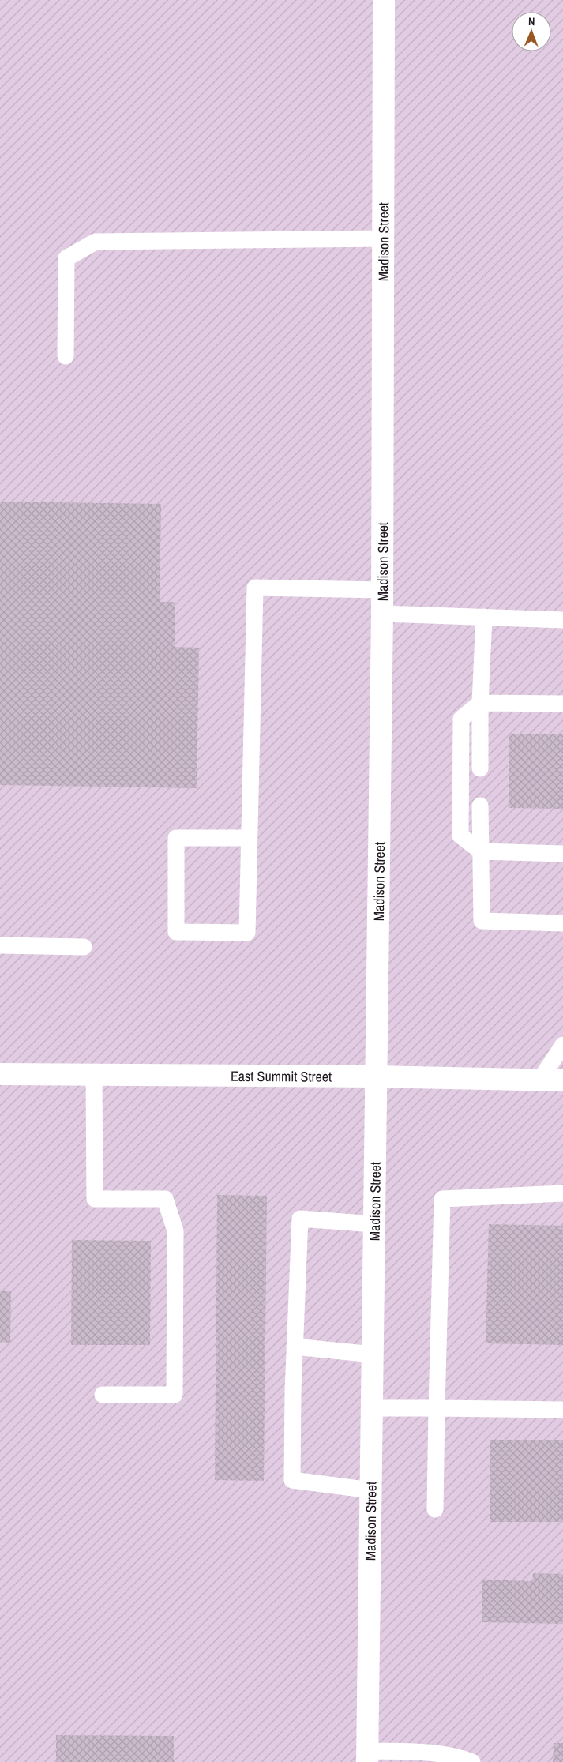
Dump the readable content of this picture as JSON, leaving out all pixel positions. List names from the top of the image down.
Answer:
{
  "streets": {
    "street": ["Madison Street", "East Summit Street"]
  },
  "crossings": [
    ["Madison Street", "East Summit Street"]
  ],
  "north": "top"
}
